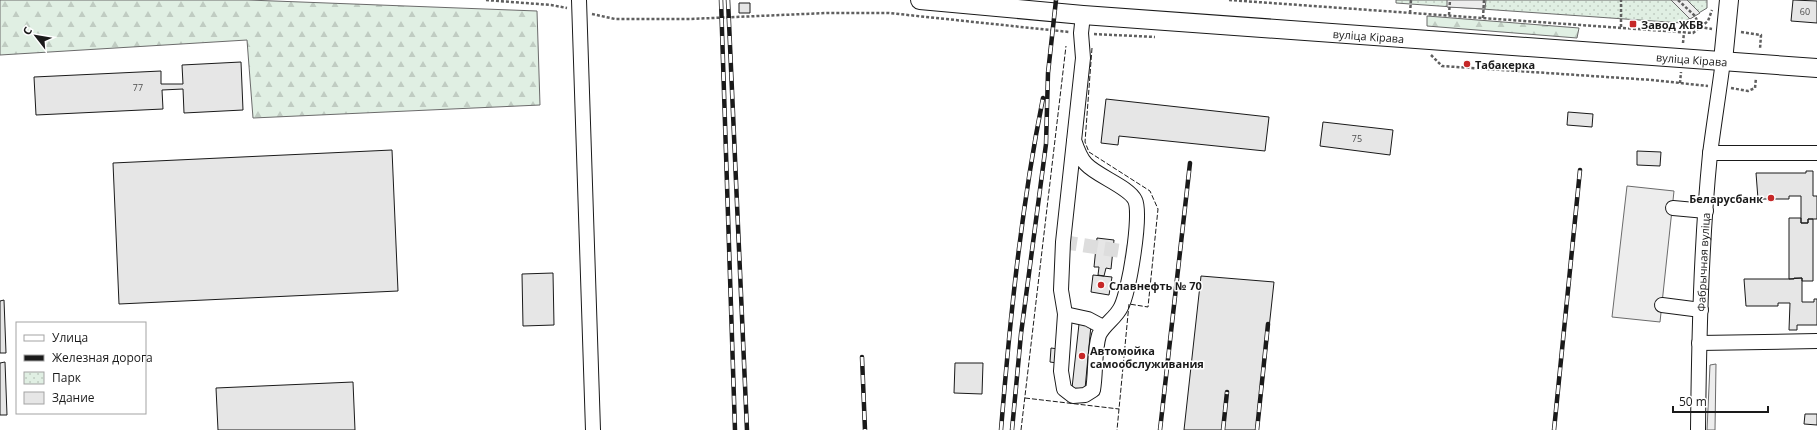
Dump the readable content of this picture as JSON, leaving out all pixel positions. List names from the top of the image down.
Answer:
{
  "streets": {
    "main road": ["вуліца Кірава", "Фабрычная вуліца"]
  },
  "crossings": [
    ["вуліца Кірава", "Фабрычная вуліца"]
  ],
  "places": {
    "transit": ["Завод ЖБВ"],
    "other": [
      "Табакерка",
      "Беларусбанк",
      "Славнефть № 70",
      "Автомойка самообслуживания"
    ]
  },
  "house_numbers": ["60", "77", "75"],
  "legend": [
    "Улица",
    "Железная дорога",
    "Парк",
    "Здание"
  ],
  "scale_bar": "50 m",
  "north": "top left"
}
